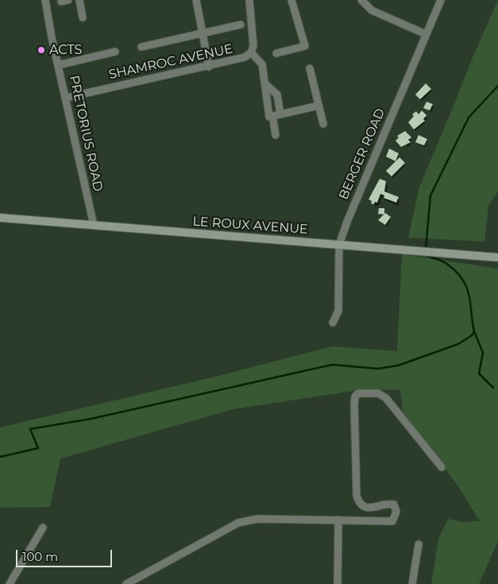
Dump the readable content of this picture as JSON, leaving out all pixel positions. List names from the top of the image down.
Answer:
{
  "streets": {
    "main road": ["LE ROUX AVENUE"],
    "street": ["SHAMROC AVENUE", "PRETORIUS ROAD", "BERGER ROAD"]
  },
  "crossings": [
    ["SHAMROC AVENUE", "PRETORIUS ROAD"],
    ["PRETORIUS ROAD", "LE ROUX AVENUE"],
    ["BERGER ROAD", "LE ROUX AVENUE"]
  ],
  "places": ["ACTS"],
  "scale_bar": "100 m"
}
